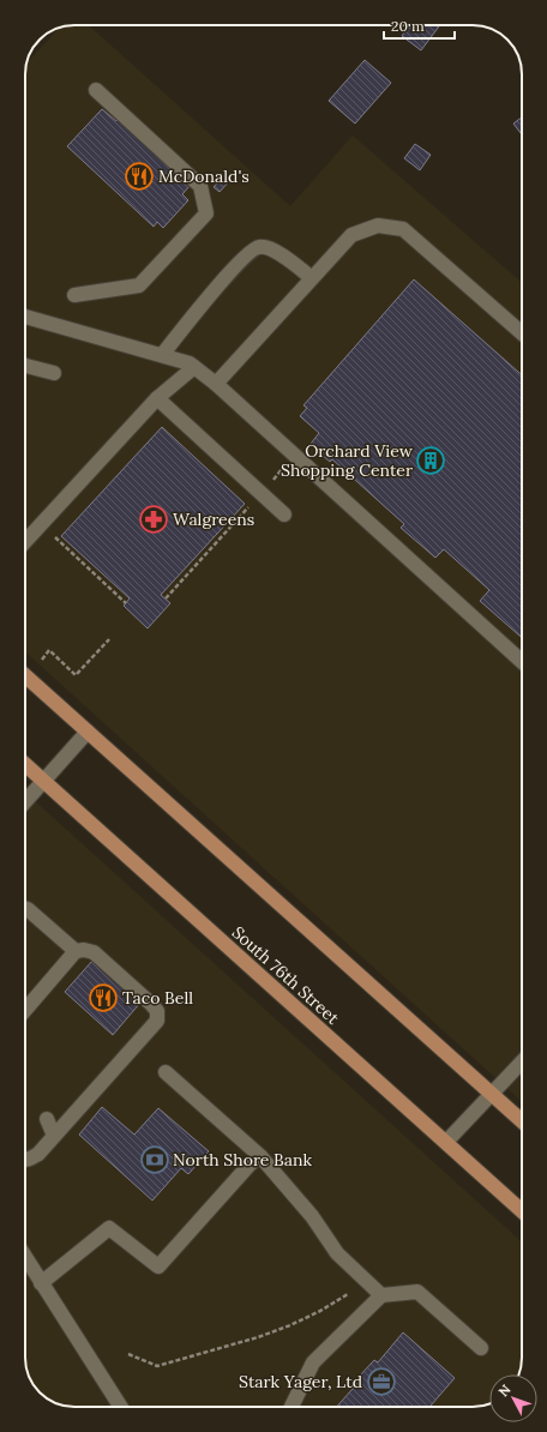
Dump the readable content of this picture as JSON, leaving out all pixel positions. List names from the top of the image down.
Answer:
{
  "streets": {
    "main road": ["South 76th Street"]
  },
  "places": {
    "restaurant": ["McDonald's", "Taco Bell"],
    "building": ["Orchard View Shopping Center"],
    "pharmacy": ["Walgreens"],
    "bank": ["North Shore Bank"],
    "office": ["Stark Yager, Ltd"]
  },
  "scale_bar": "20 m",
  "north": "top left"
}
